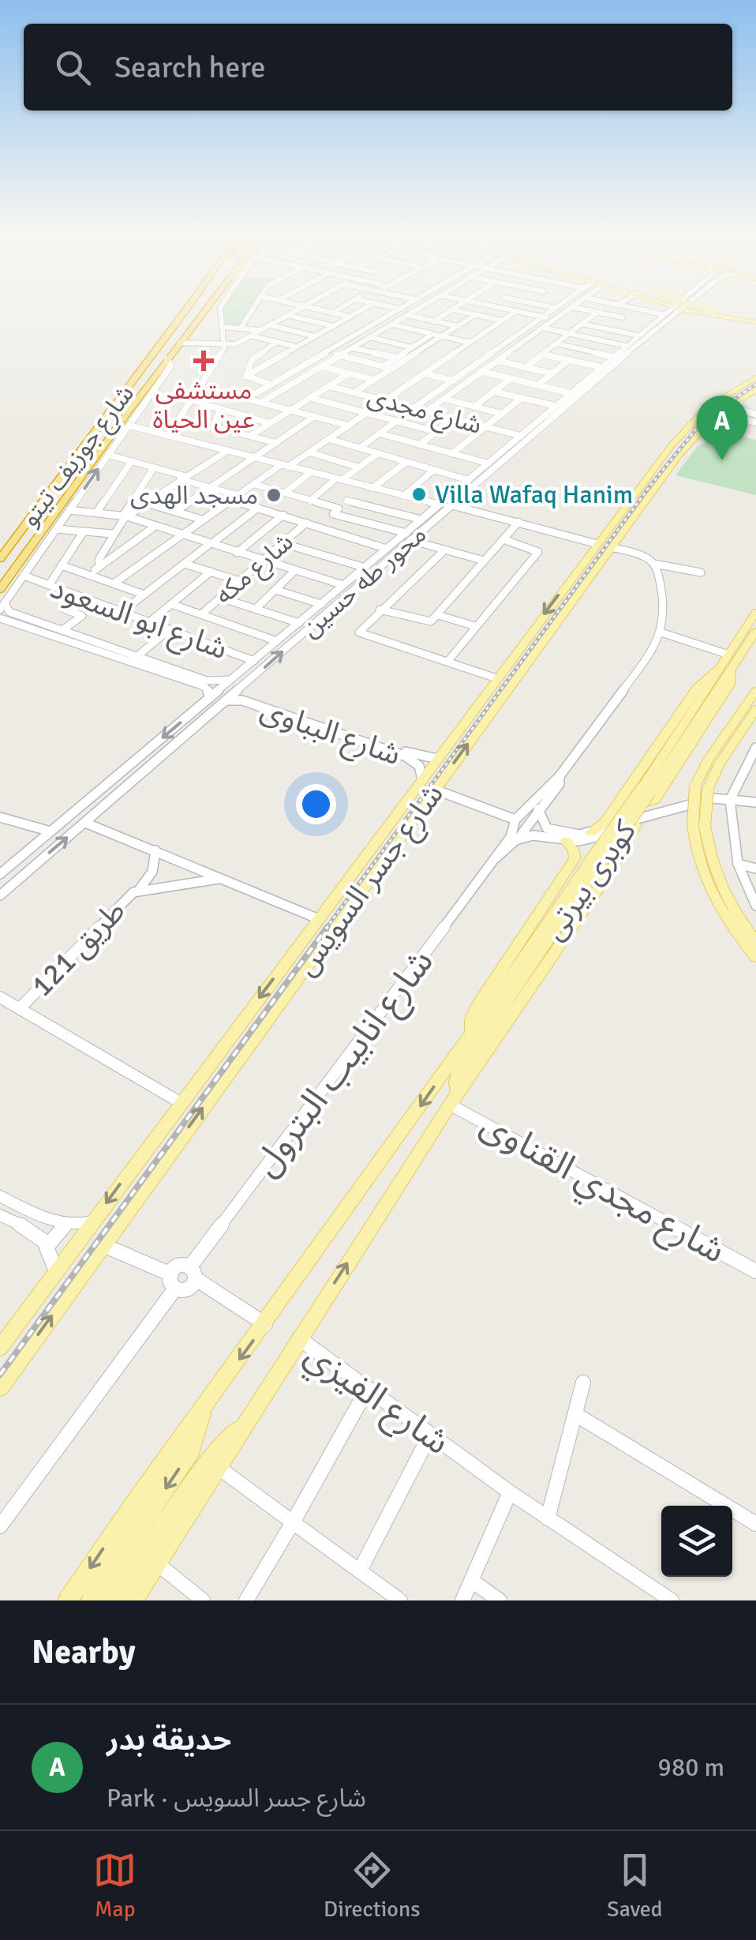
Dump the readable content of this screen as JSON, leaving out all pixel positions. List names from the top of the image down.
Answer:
{
  "streets": {
    "highway": ["شارع جوزيف تيتو"],
    "main road": ["شارع جسر السويس", "كوبرى بيرتى", "شارع الفيزي"],
    "street": [
      "شارع مجدى",
      "شارع مكه",
      "محور طه حسين",
      "شارع ابو السعود",
      "شارع البباوى",
      "طريق 121",
      "شارع انابيب البترول",
      "شارع مجدي القناوى"
    ]
  },
  "crossings": [
    ["شارع مجدى", "محور طه حسين"],
    ["محور طه حسين", "شارع ابو السعود"],
    ["محور طه حسين", "شارع البباوى"],
    ["شارع البباوى", "شارع جسر السويس"]
  ],
  "places": {
    "health": ["مستشفى عين الحياة"],
    "other": ["Villa Wafaq Hanim", "مسجد الهدى"]
  },
  "page": {
    "search": "Search here",
    "pins": "A",
    "heading": "Nearby",
    "list": [
      {
        "mark": "A",
        "name": "حديقة بدر",
        "note": "Park · شارع جسر السويس",
        "value": "980 m"
      }
    ],
    "nav": ["Map", "Directions", "Saved"]
  }
}
